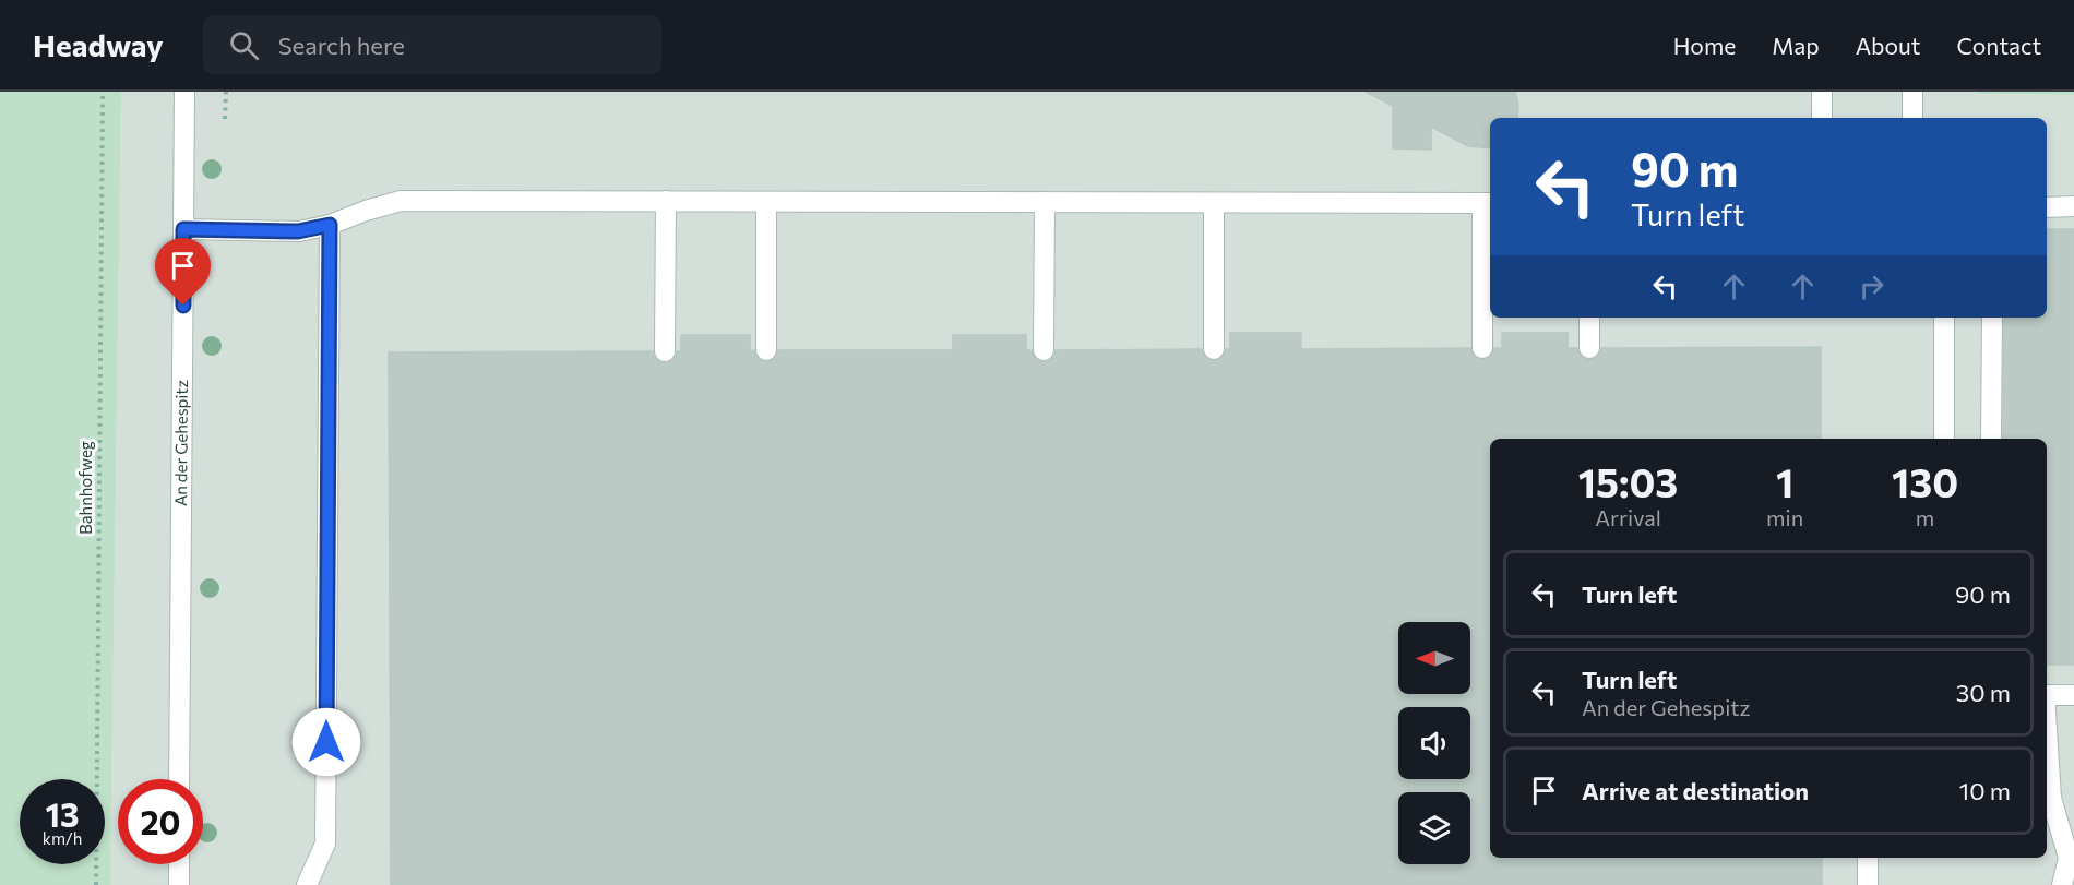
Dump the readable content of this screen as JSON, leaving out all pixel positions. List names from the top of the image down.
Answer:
{
  "streets": {
    "street": ["An der Gehespitz"],
    "path": ["Bahnhofweg"]
  },
  "north": "left",
  "page": {
    "header": "Headway",
    "search": "Search here",
    "nav": [
      "Home",
      "Map",
      "About",
      "Contact"
    ],
    "turn": ["90 m", "Turn left"],
    "eta": [
      "15:03",
      "Arrival",
      "1",
      "min",
      "130",
      "m"
    ],
    "list": [
      {
        "name": "Turn left",
        "value": "90 m"
      },
      {
        "name": "Turn left",
        "note": "An der Gehespitz",
        "value": "30 m"
      },
      {
        "name": "Arrive at destination",
        "value": "10 m"
      }
    ],
    "speed": "13 km/h",
    "limit": "20"
  }
}
